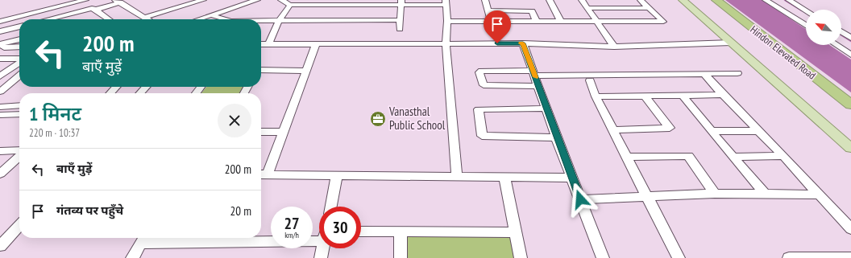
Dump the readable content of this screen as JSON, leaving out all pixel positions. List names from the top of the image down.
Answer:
{
  "streets": {
    "highway": ["Hindon Elevated Road"]
  },
  "places": {
    "office": ["Vanasthal Public School"]
  },
  "north": "top left",
  "page": {
    "turn": ["200 m", "बाएँ मुड़ें"],
    "heading": ["1 मिनट", "220 m · 10:37"],
    "list": [
      {
        "name": "बाएँ मुड़ें",
        "value": "200 m"
      },
      {
        "name": "गंतव्य पर पहुँचे",
        "value": "20 m"
      }
    ],
    "speed": "27 km/h",
    "limit": "30"
  }
}
